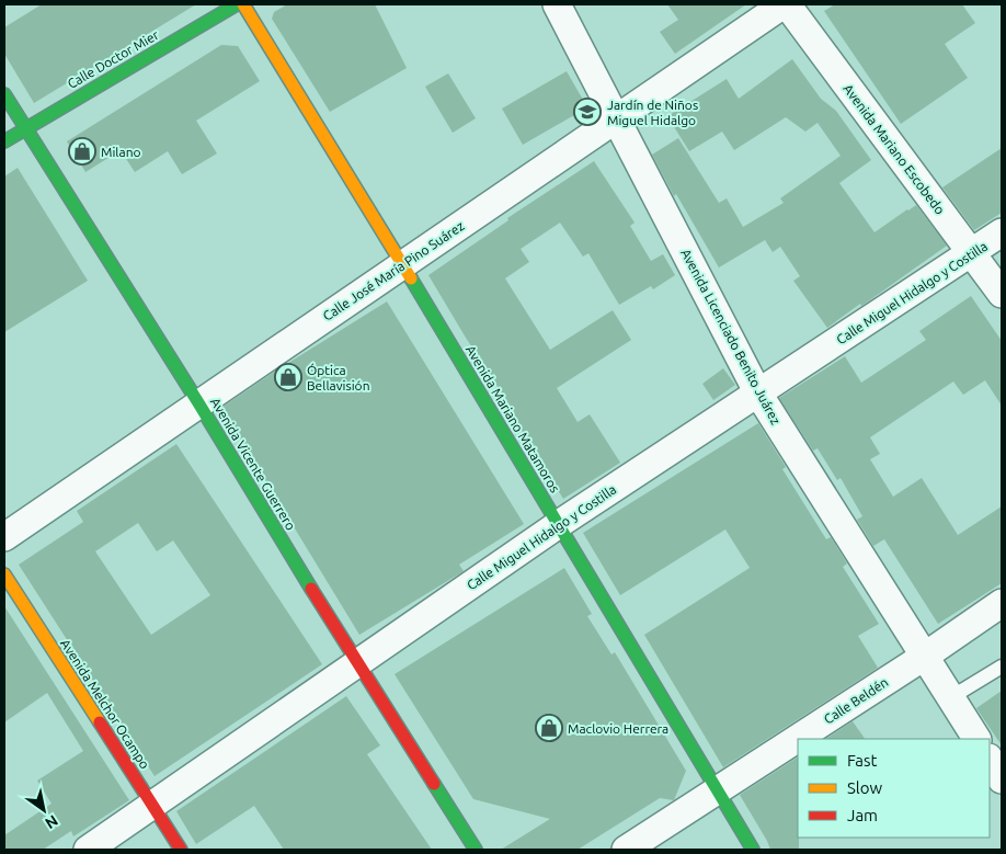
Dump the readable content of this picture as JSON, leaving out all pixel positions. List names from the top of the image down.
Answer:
{
  "streets": {
    "main road": [
      "Calle Doctor Mier",
      "Avenida Mariano Matamoros",
      "Avenida Vicente Guerrero",
      "Avenida Melchor Ocampo"
    ],
    "street": [
      "Avenida Mariano Escobedo",
      "Calle José María Pino Suárez",
      "Calle Miguel Hidalgo y Costilla",
      "Avenida Licenciado Benito Juárez",
      "Calle Beldén"
    ]
  },
  "crossings": [
    ["Calle Doctor Mier", "Avenida Vicente Guerrero"],
    ["Avenida Mariano Escobedo", "Calle José María Pino Suárez"],
    ["Avenida Mariano Escobedo", "Calle Miguel Hidalgo y Costilla"],
    ["Calle José María Pino Suárez", "Avenida Licenciado Benito Juárez"],
    ["Calle José María Pino Suárez", "Avenida Mariano Matamoros"],
    ["Calle José María Pino Suárez", "Avenida Vicente Guerrero"],
    ["Calle Miguel Hidalgo y Costilla", "Avenida Licenciado Benito Juárez"],
    ["Calle Miguel Hidalgo y Costilla", "Avenida Mariano Matamoros"],
    ["Calle Miguel Hidalgo y Costilla", "Avenida Vicente Guerrero"],
    ["Calle Miguel Hidalgo y Costilla", "Avenida Melchor Ocampo"],
    ["Avenida Licenciado Benito Juárez", "Calle Beldén"],
    ["Avenida Mariano Matamoros", "Calle Beldén"]
  ],
  "places": {
    "school or university": ["Jardín de Niños Miguel Hidalgo"],
    "shop": ["Milano", "Óptica Bellavisión", "Maclovio Herrera"]
  },
  "legend": ["Fast", "Slow", "Jam"],
  "north": "bottom right"
}
